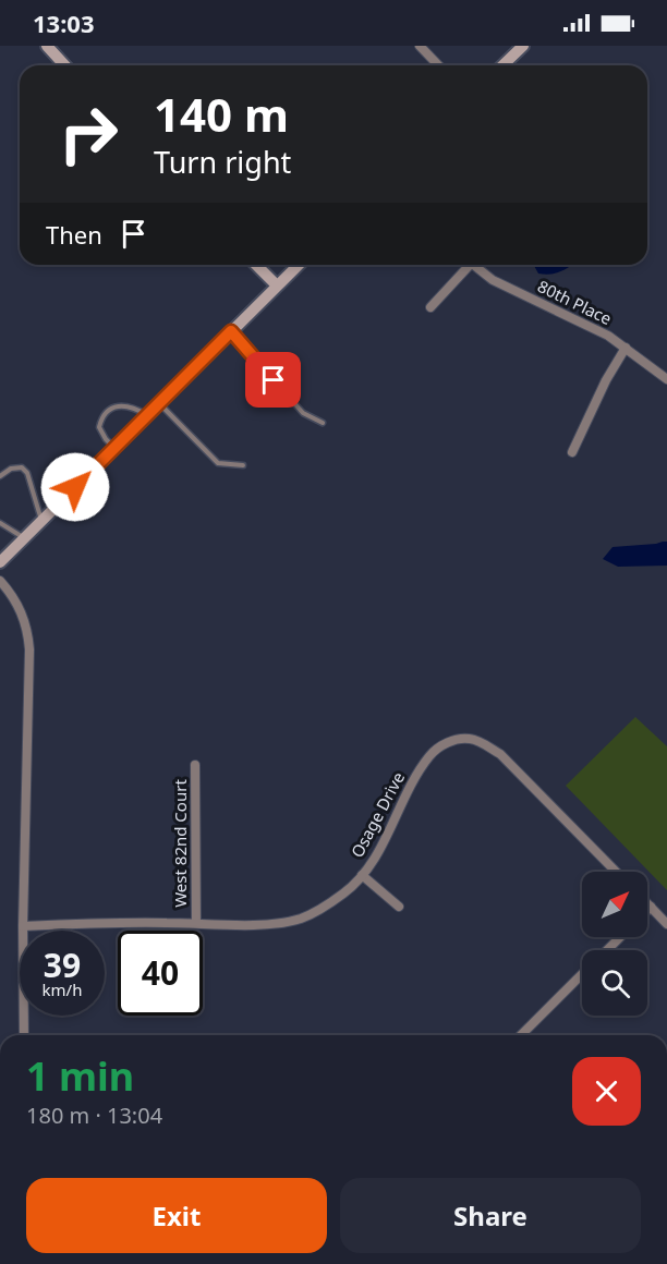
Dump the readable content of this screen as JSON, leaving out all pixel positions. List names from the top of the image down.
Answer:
{
  "streets": {
    "street": ["80th Place", "Osage Drive", "West 82nd Court"]
  },
  "crossings": [
    ["Osage Drive", "West 82nd Court"]
  ],
  "north": "top right",
  "page": {
    "status": "13:03",
    "turn": ["140 m", "Turn right"],
    "then": "Then",
    "speed": "39 km/h",
    "limit": "40",
    "heading": ["1 min", "180 m · 13:04"],
    "buttons": ["Exit", "Share"]
  }
}
